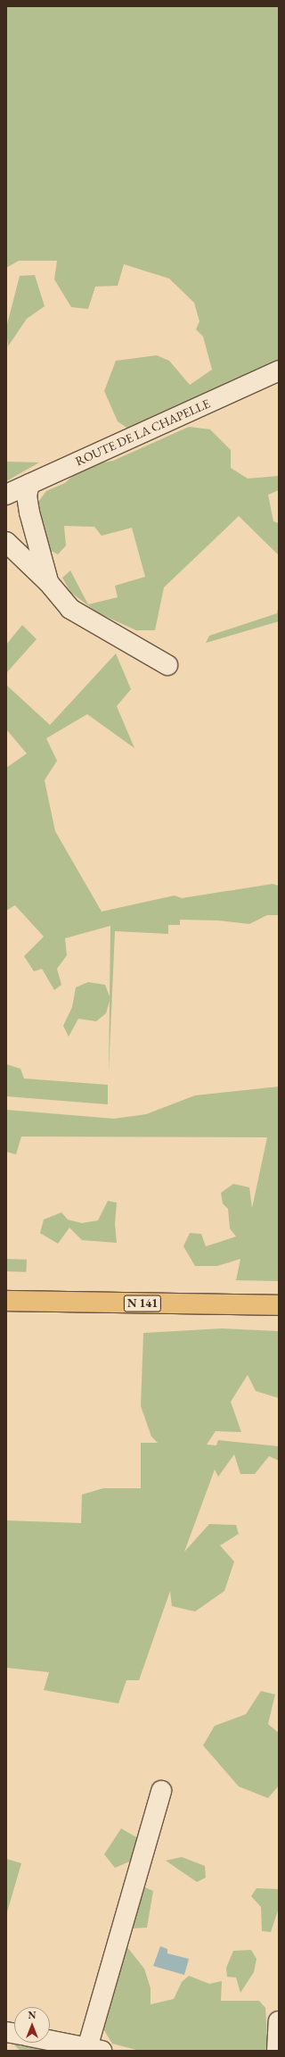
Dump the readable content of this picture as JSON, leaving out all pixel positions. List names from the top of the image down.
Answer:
{
  "streets": {
    "main road": ["N 141"],
    "street": ["ROUTE DE LA CHAPELLE"]
  },
  "north": "top"
}
